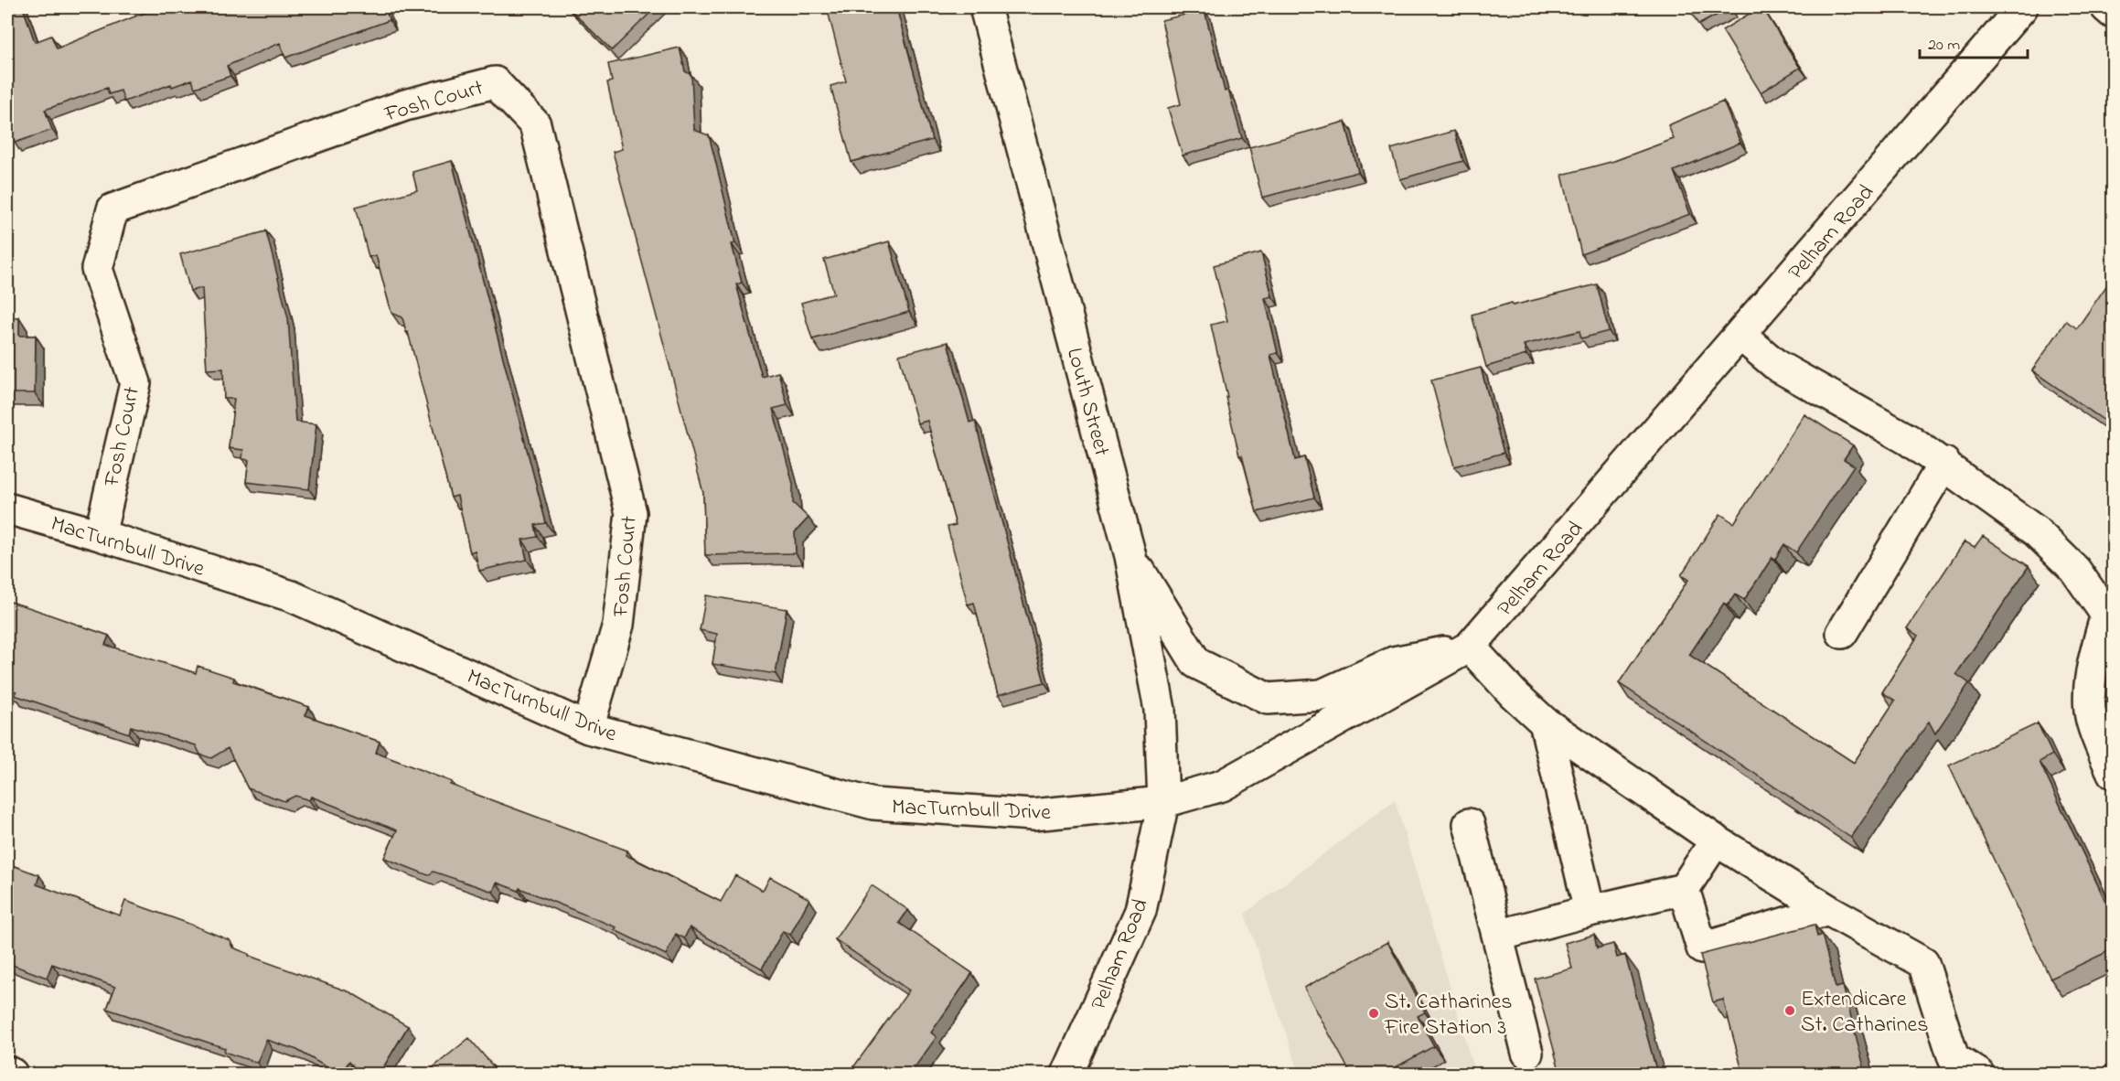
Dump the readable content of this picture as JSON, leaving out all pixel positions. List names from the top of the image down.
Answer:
{
  "streets": {
    "main road": [
      "Fosh Court",
      "Pelham Road",
      "Louth Street",
      "MacTurnbull Drive"
    ]
  },
  "crossings": [
    ["Fosh Court", "MacTurnbull Drive"],
    ["Pelham Road", "Louth Street"],
    ["Pelham Road", "MacTurnbull Drive"],
    ["Louth Street", "MacTurnbull Drive"]
  ],
  "places": ["Extendicare St. Catharines", "St. Catharines Fire Station 3"],
  "scale_bar": "20 m"
}
